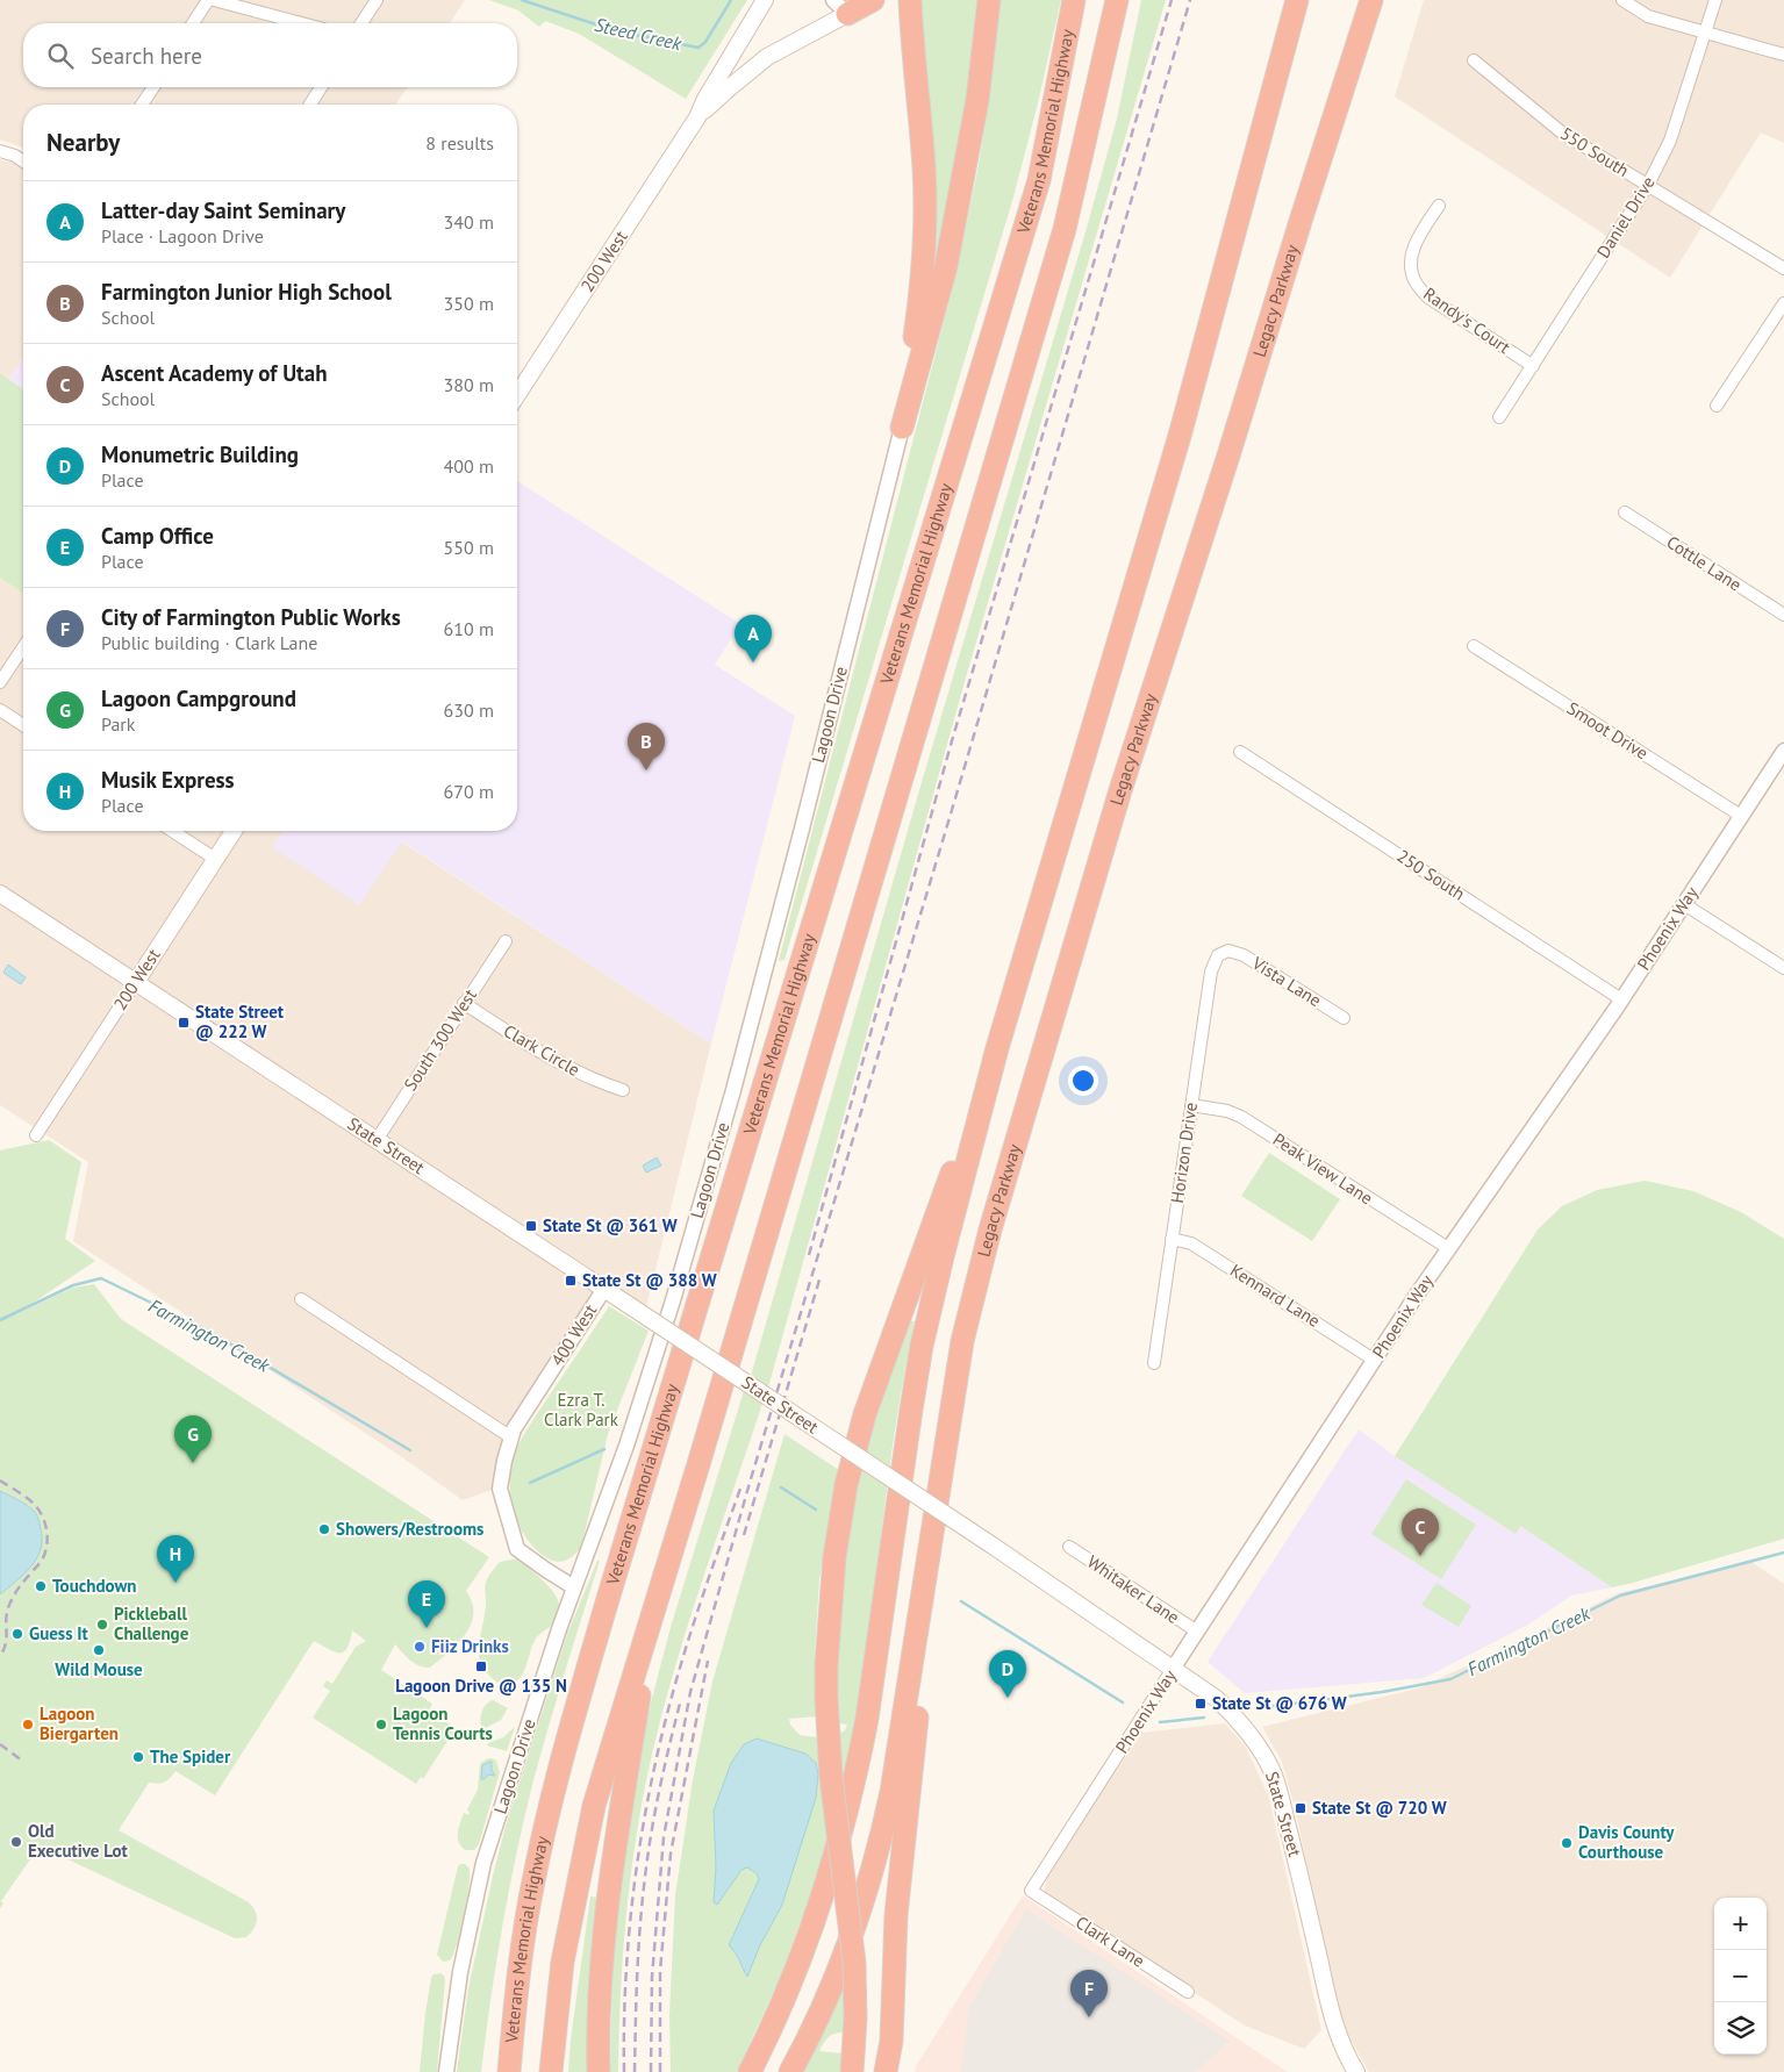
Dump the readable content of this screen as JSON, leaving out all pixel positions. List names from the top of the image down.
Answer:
{
  "streets": {
    "highway": ["Veterans Memorial Highway", "Legacy Parkway"],
    "main road": ["200 West", "State Street"],
    "street": [
      "550 South",
      "Daniel Drive",
      "Randy's Court",
      "Cottle Lane",
      "Lagoon Drive",
      "Smoot Drive",
      "250 South",
      "Phoenix Way",
      "Vista Lane",
      "South 300 West",
      "Clark Circle",
      "Horizon Drive",
      "Peak View Lane",
      "Kennard Lane",
      "400 West",
      "Whitaker Lane",
      "Clark Lane"
    ]
  },
  "crossings": [
    ["550 South", "Daniel Drive"],
    ["Daniel Drive", "Randy's Court"],
    ["200 West", "State Street"],
    ["Lagoon Drive", "400 West"],
    ["Smoot Drive", "Phoenix Way"],
    ["250 South", "Phoenix Way"],
    ["Phoenix Way", "State Street"],
    ["Phoenix Way", "Peak View Lane"],
    ["Phoenix Way", "Kennard Lane"],
    ["Phoenix Way", "Whitaker Lane"],
    ["Phoenix Way", "Clark Lane"],
    ["Vista Lane", "Horizon Drive"],
    ["South 300 West", "Clark Circle"],
    ["South 300 West", "State Street"],
    ["State Street", "400 West"],
    ["Horizon Drive", "Peak View Lane"],
    ["Horizon Drive", "Kennard Lane"]
  ],
  "water": ["Steed Creek", "Farmington Creek"],
  "parks": ["Ezra T. Clark Park"],
  "places": {
    "transit": [
      "State Street @ 222 W",
      "State St @ 361 W",
      "State St @ 388 W",
      "Lagoon Drive @ 135 N",
      "State St @ 676 W",
      "State St @ 720 W"
    ],
    "other": [
      "Showers/Restrooms",
      "Touchdown",
      "Pickleball Challenge",
      "Guess It",
      "Fiiz Drinks",
      "Wild Mouse",
      "Lagoon Biergarten",
      "Lagoon Tennis Courts",
      "The Spider",
      "Old Executive Lot",
      "Davis County Courthouse"
    ]
  },
  "page": {
    "search": "Search here",
    "heading": ["Nearby", "8 results"],
    "list": [
      {
        "mark": "A",
        "name": "Latter-day Saint Seminary",
        "note": "Place · Lagoon Drive",
        "value": "340 m"
      },
      {
        "mark": "B",
        "name": "Farmington Junior High School",
        "note": "School",
        "value": "350 m"
      },
      {
        "mark": "C",
        "name": "Ascent Academy of Utah",
        "note": "School",
        "value": "380 m"
      },
      {
        "mark": "D",
        "name": "Monumetric Building",
        "note": "Place",
        "value": "400 m"
      },
      {
        "mark": "E",
        "name": "Camp Office",
        "note": "Place",
        "value": "550 m"
      },
      {
        "mark": "F",
        "name": "City of Farmington Public Works",
        "note": "Public building · Clark Lane",
        "value": "610 m"
      },
      {
        "mark": "G",
        "name": "Lagoon Campground",
        "note": "Park",
        "value": "630 m"
      },
      {
        "mark": "H",
        "name": "Musik Express",
        "note": "Place",
        "value": "670 m"
      }
    ],
    "pins": [
      "A",
      "B",
      "G",
      "C",
      "H",
      "E",
      "D",
      "F"
    ],
    "map_buttons": ["+", "−"]
  }
}
